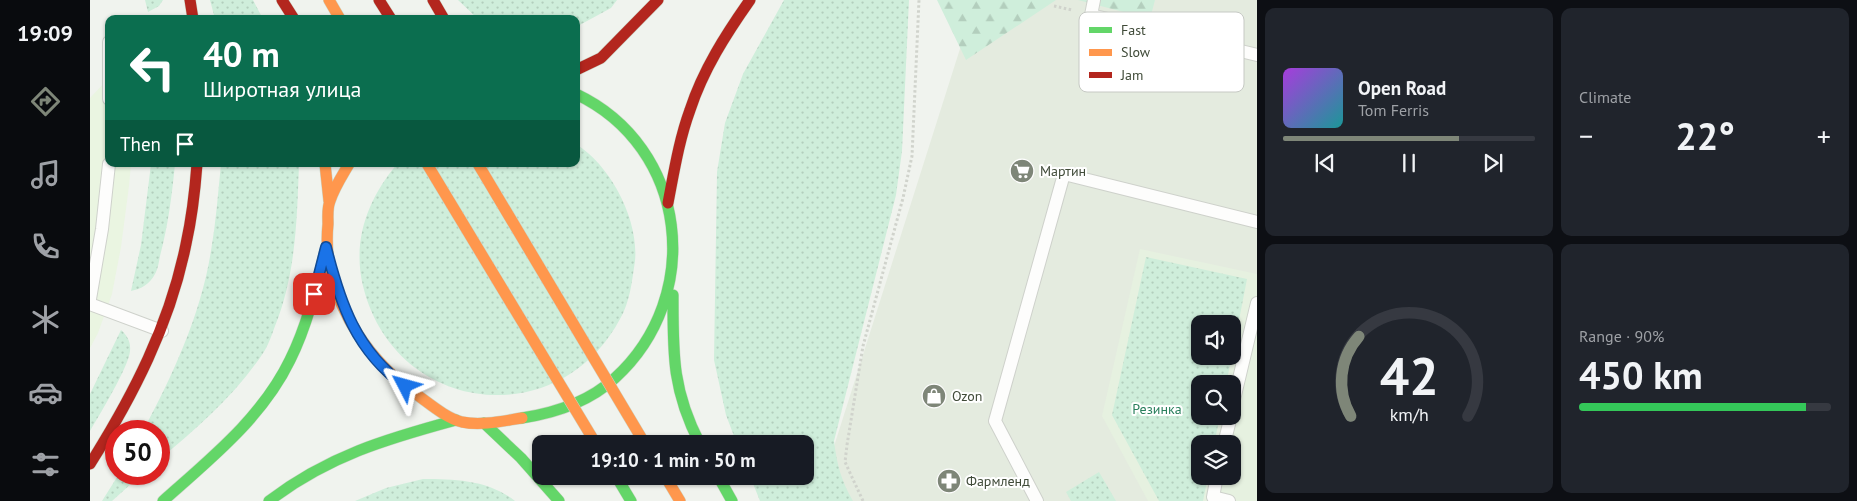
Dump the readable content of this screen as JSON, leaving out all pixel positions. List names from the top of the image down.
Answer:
{
  "parks": ["Резинка"],
  "places": {
    "supermarket": ["Мартин"],
    "shop": ["Ozon"],
    "pharmacy": ["Фармленд"]
  },
  "legend": ["Fast", "Slow", "Jam"],
  "page": {
    "tabs": "19:09",
    "tile": [
      "Climate",
      ["Range · 90%", "450 km"]
    ],
    "turn": ["40 m", "Широтная улица"],
    "song": ["Open Road", "Tom Ferris"],
    "heat": ["−", "22°", "+"],
    "then": "Then",
    "limit": "50",
    "trip": "19:10 · 1 min · 50 m",
    "gauge": ["42", "km/h"]
  }
}
